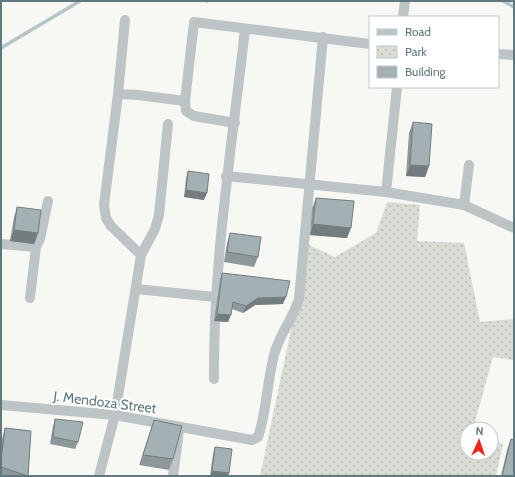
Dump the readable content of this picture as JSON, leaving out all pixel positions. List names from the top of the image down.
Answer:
{
  "streets": {
    "street": ["J. Mendoza Street"]
  },
  "legend": ["Road", "Park", "Building"],
  "north": "top"
}
